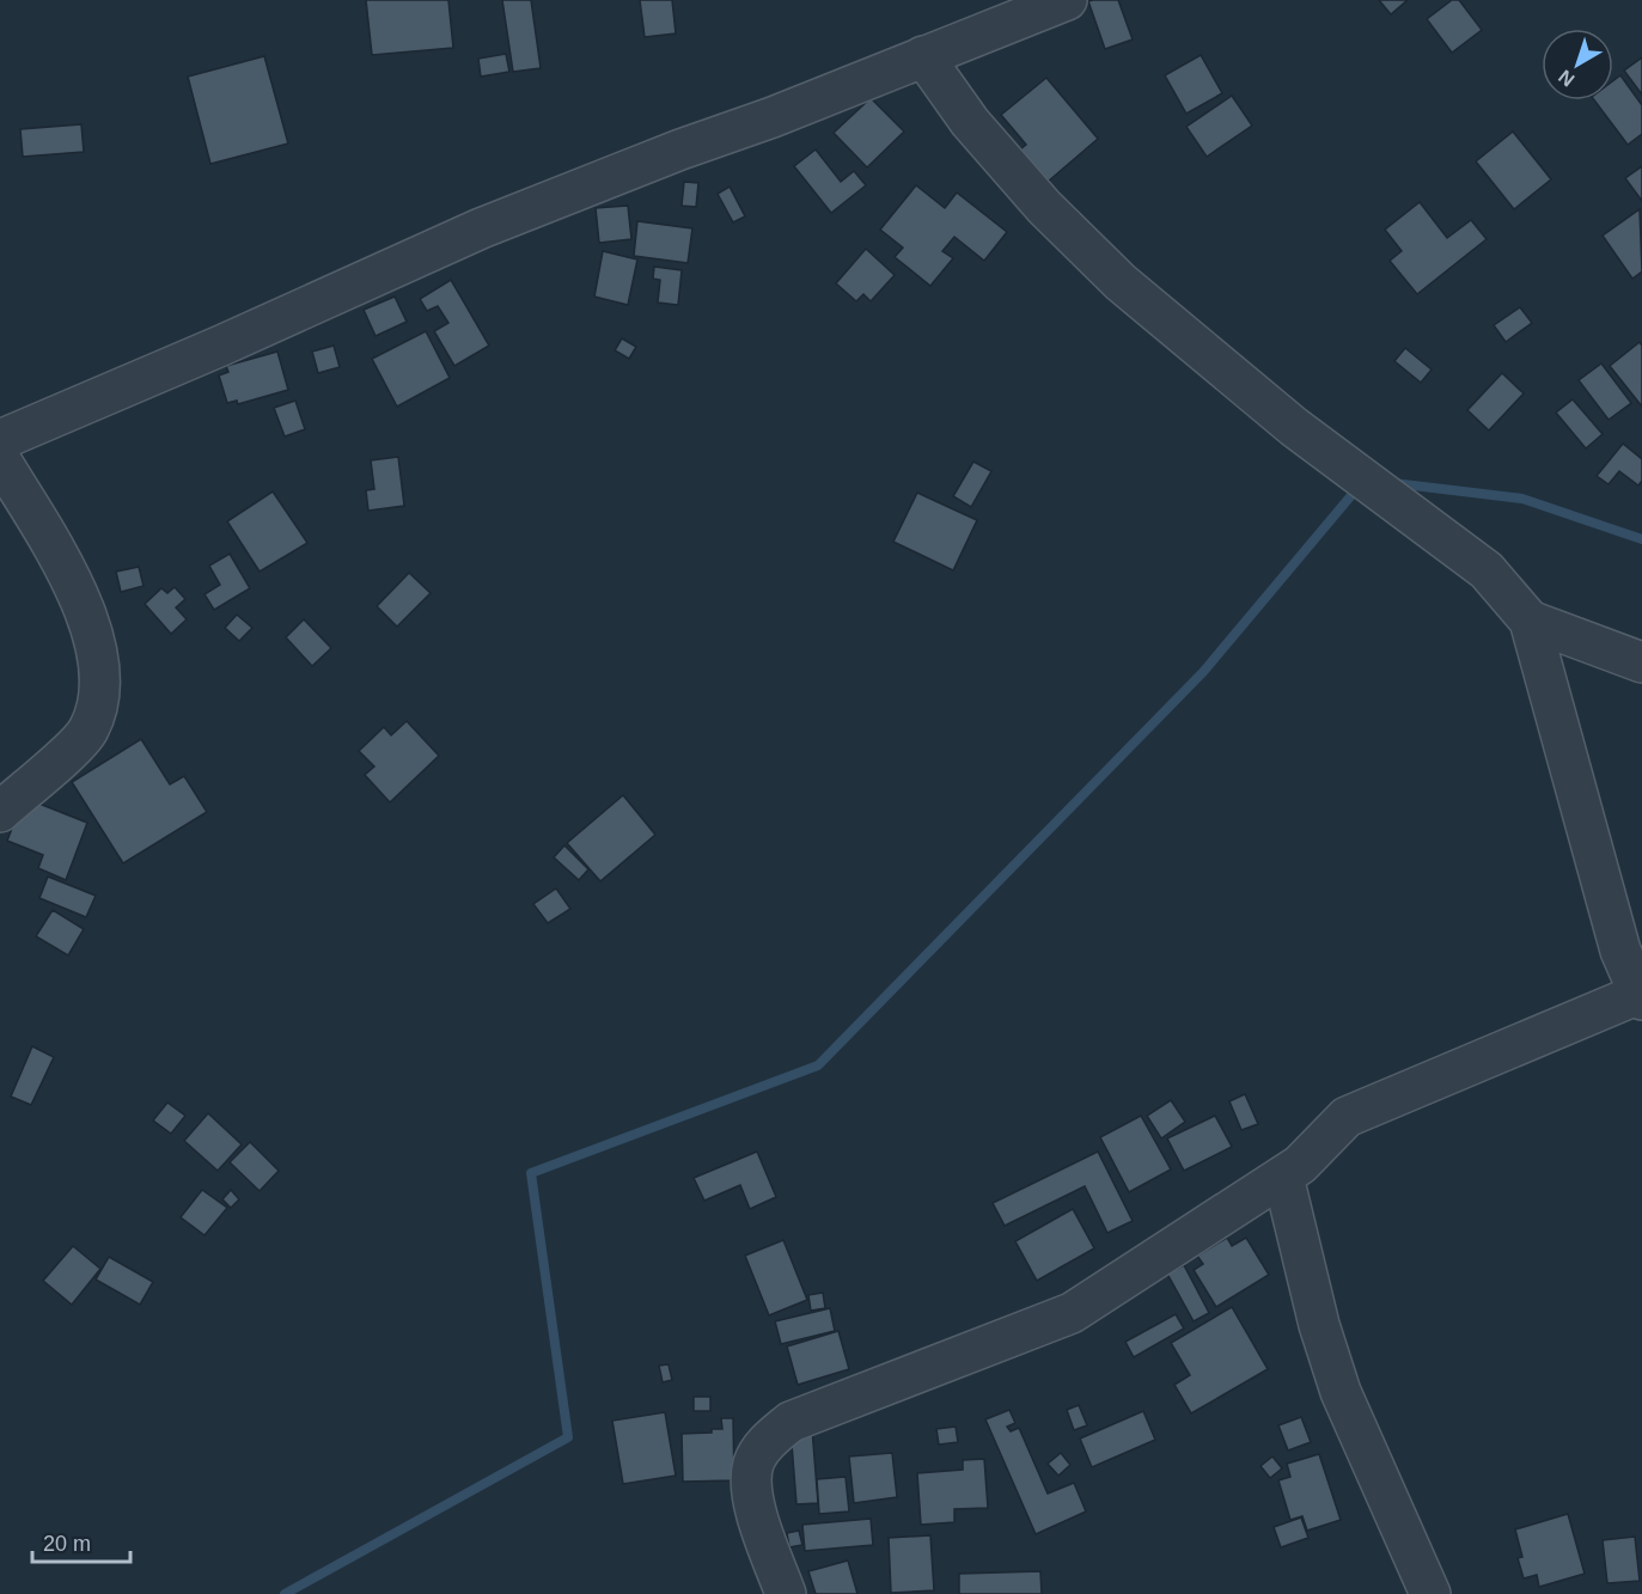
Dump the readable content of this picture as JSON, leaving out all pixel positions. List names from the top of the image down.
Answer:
{
  "scale_bar": "20 m",
  "north": "bottom left"
}
